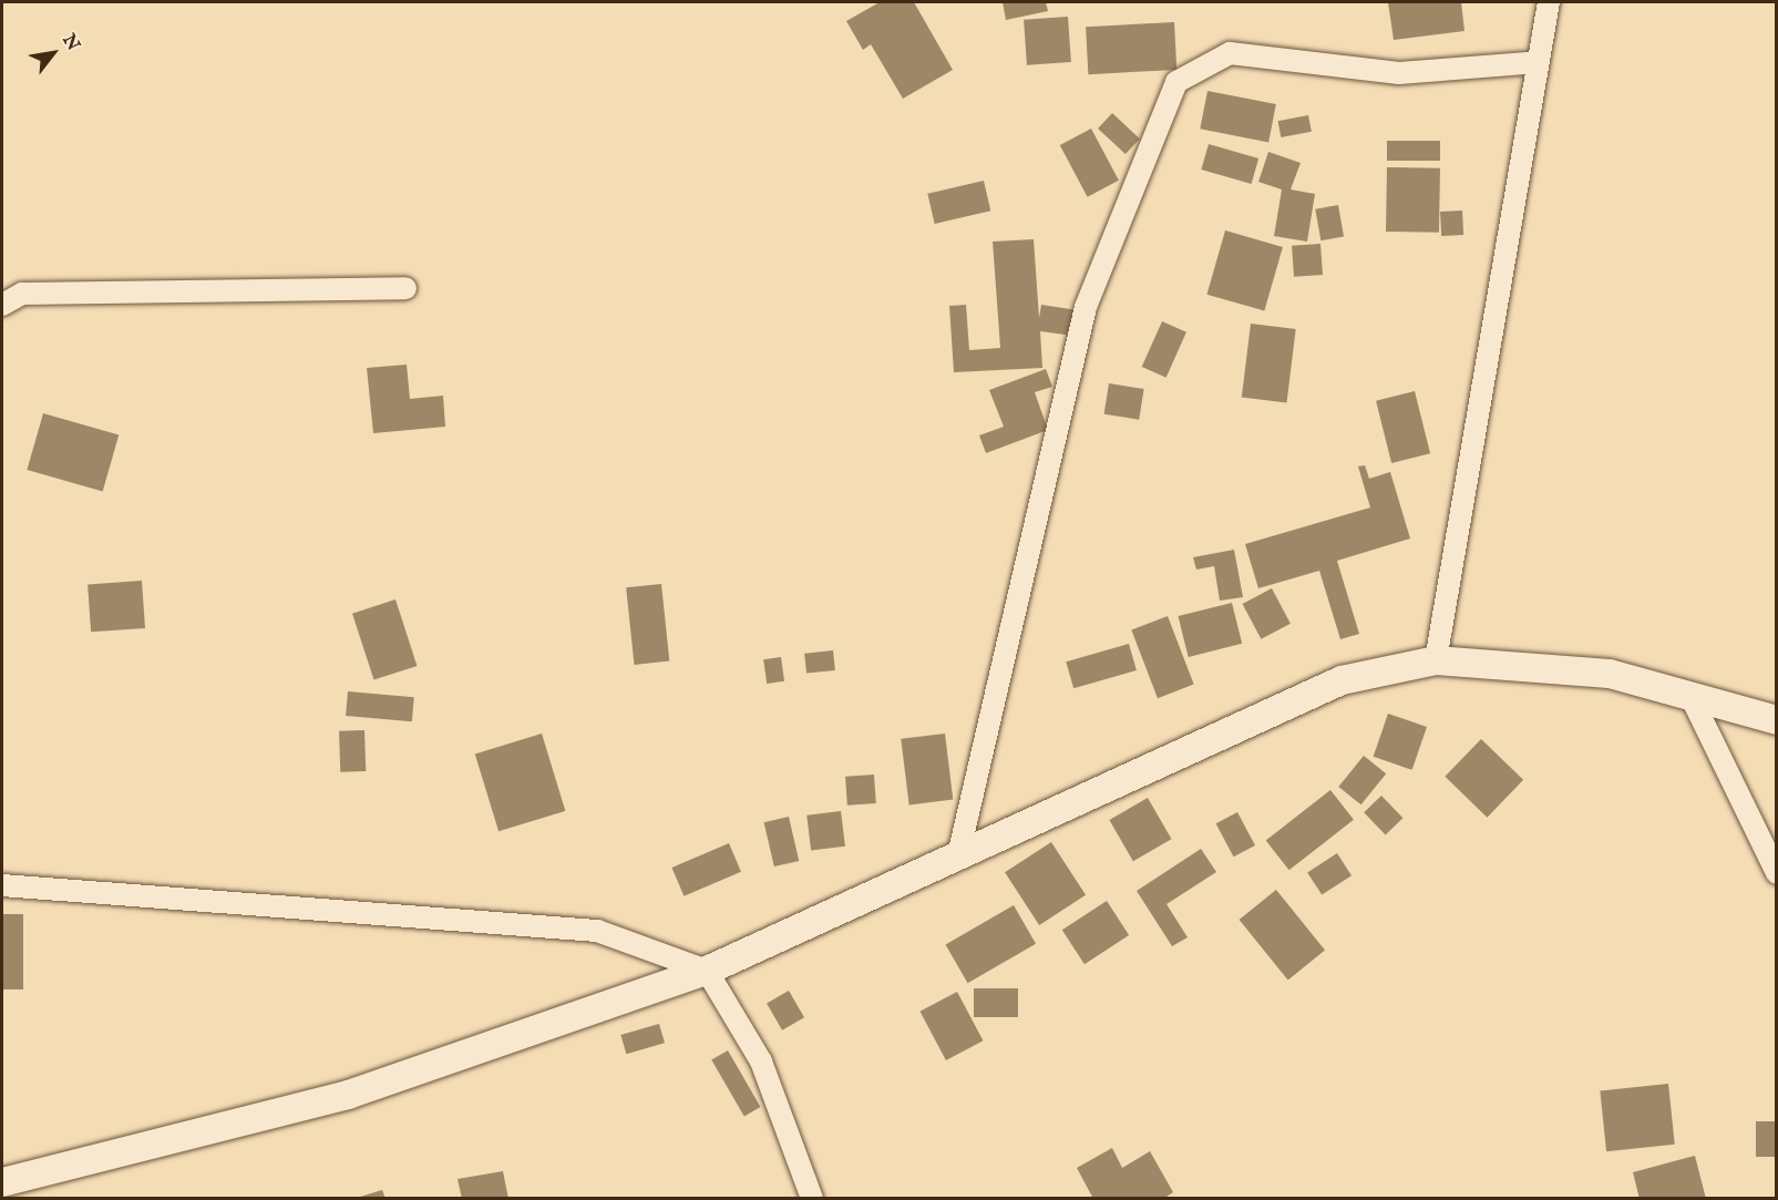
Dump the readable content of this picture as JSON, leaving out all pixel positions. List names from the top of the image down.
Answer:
{
  "north": "top right"
}
